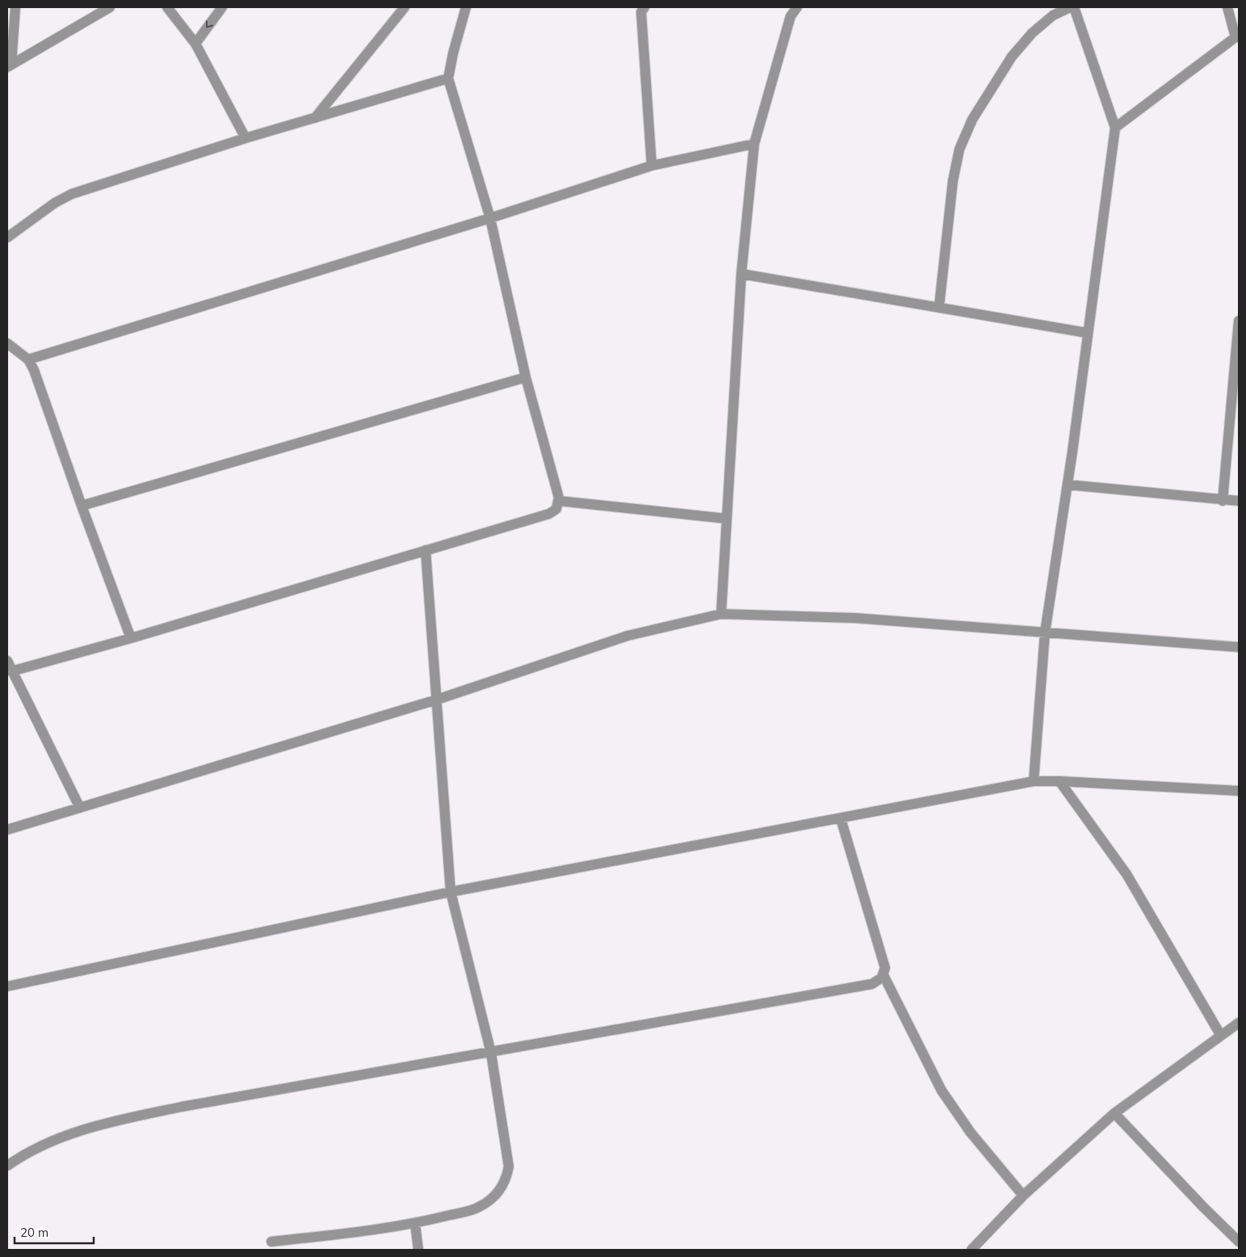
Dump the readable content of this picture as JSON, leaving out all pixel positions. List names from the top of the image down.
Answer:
{
  "scale_bar": "20 m"
}
